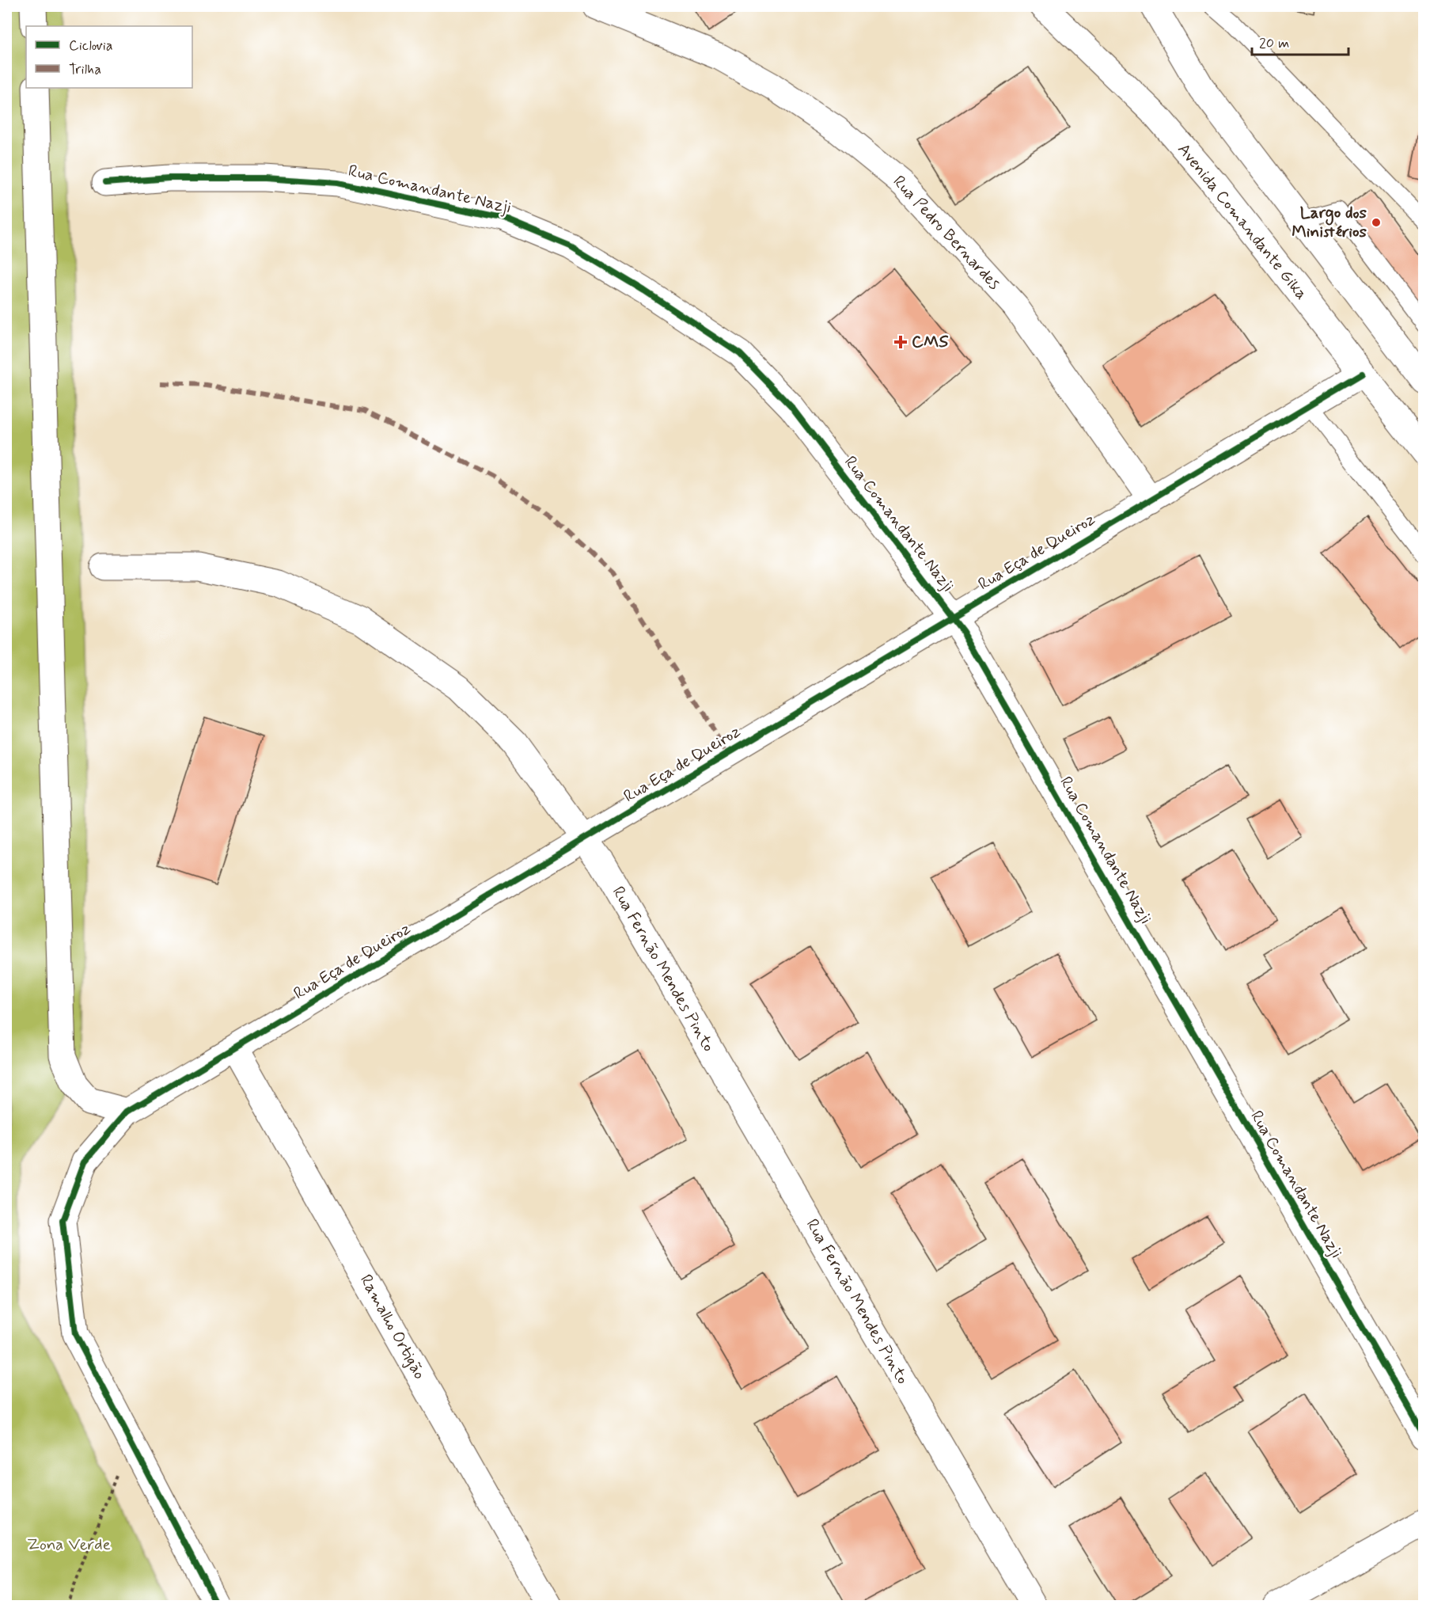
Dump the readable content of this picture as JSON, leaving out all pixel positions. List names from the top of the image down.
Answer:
{
  "streets": {
    "street": [
      "Rua Comandante Nazji",
      "Avenida Comandante Gika",
      "Rua Pedro Bernardes",
      "Rua Eça de Queiroz",
      "Rua Fernão Mendes Pinto",
      "Ramalho Ortigão"
    ]
  },
  "crossings": [
    ["Rua Comandante Nazji", "Rua Eça de Queiroz"],
    ["Avenida Comandante Gika", "Rua Eça de Queiroz"],
    ["Rua Pedro Bernardes", "Rua Eça de Queiroz"],
    ["Rua Eça de Queiroz", "Rua Fernão Mendes Pinto"],
    ["Rua Eça de Queiroz", "Ramalho Ortigão"]
  ],
  "parks": ["Zona Verde"],
  "places": {
    "other": ["Largo dos Ministérios"],
    "health": ["CMS"]
  },
  "legend": ["Ciclovia", "Trilha"],
  "scale_bar": "20 m"
}
